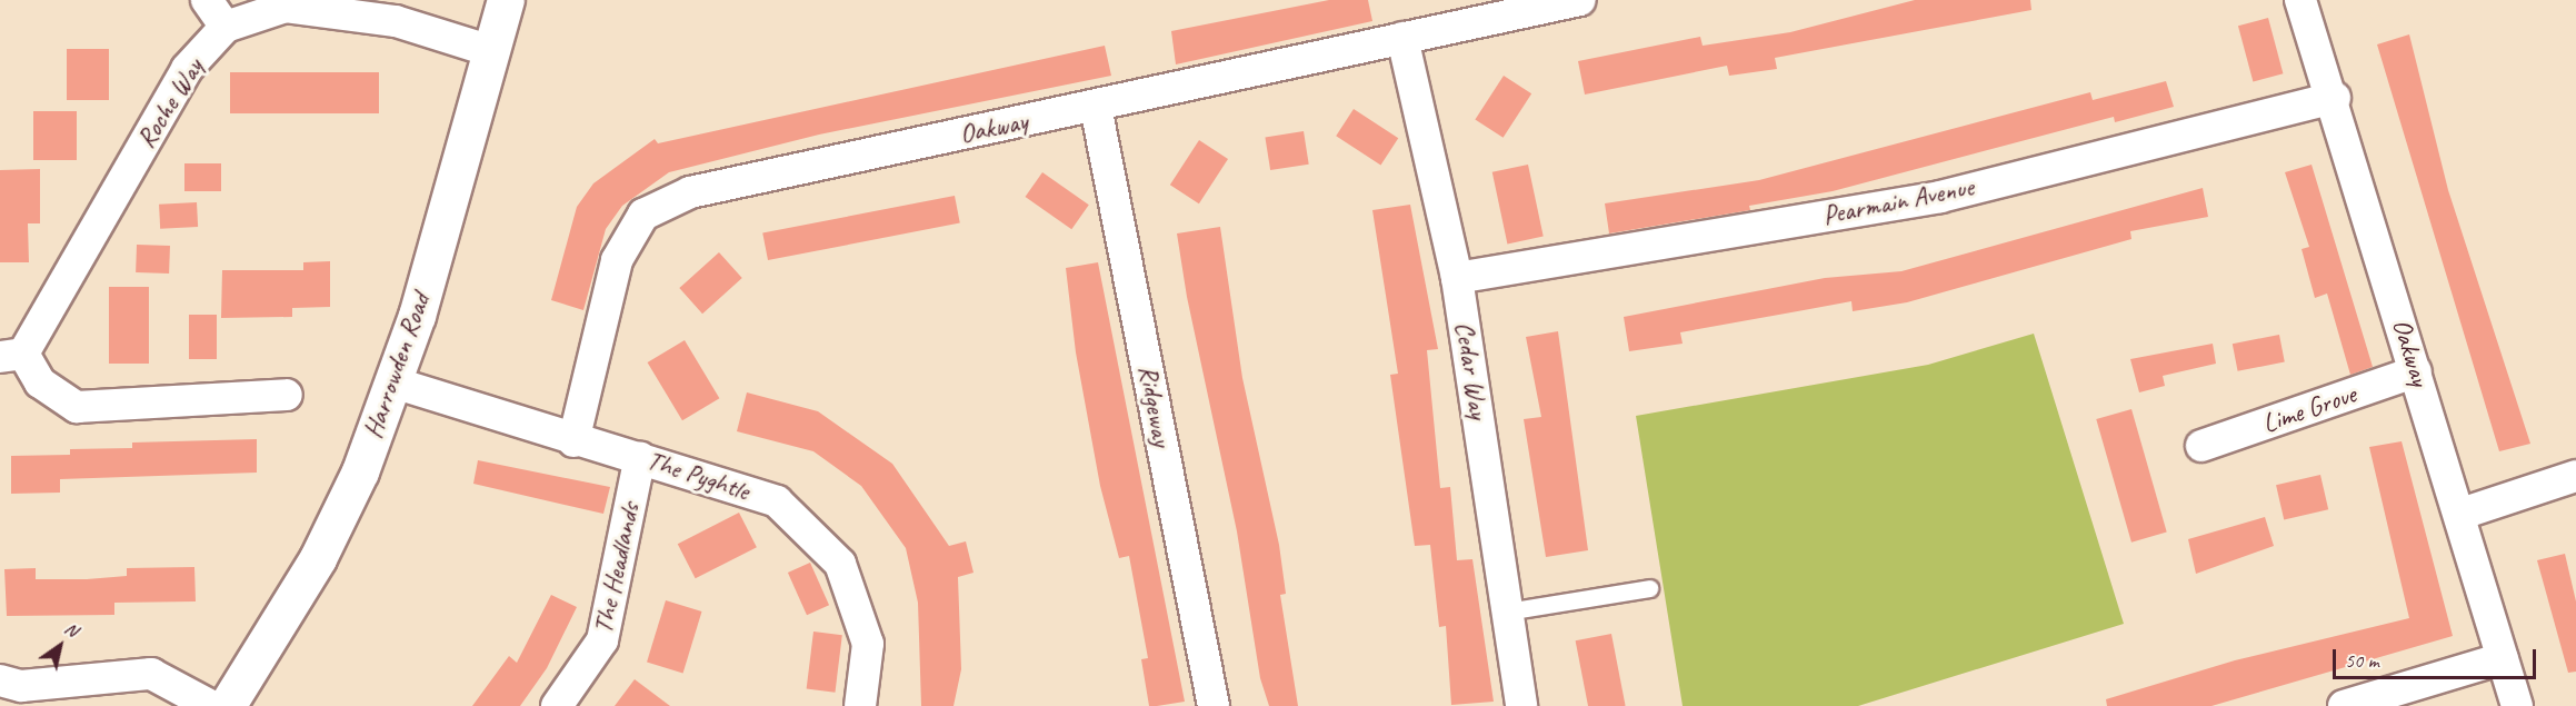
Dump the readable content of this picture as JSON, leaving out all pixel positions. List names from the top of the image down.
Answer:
{
  "streets": {
    "main road": ["Harrowden Road"],
    "street": [
      "Roche Way",
      "Oakway",
      "Pearmain Avenue",
      "Cedar Way",
      "Ridgeway",
      "Lime Grove",
      "The Pyghtle",
      "The Headlands"
    ]
  },
  "crossings": [
    ["Roche Way", "Harrowden Road"],
    ["Oakway", "Pearmain Avenue"],
    ["Oakway", "Cedar Way"],
    ["Oakway", "Ridgeway"],
    ["Oakway", "Lime Grove"],
    ["Oakway", "The Pyghtle"],
    ["Pearmain Avenue", "Cedar Way"],
    ["Harrowden Road", "The Pyghtle"],
    ["The Pyghtle", "The Headlands"]
  ],
  "scale_bar": "50 m",
  "north": "top right"
}
